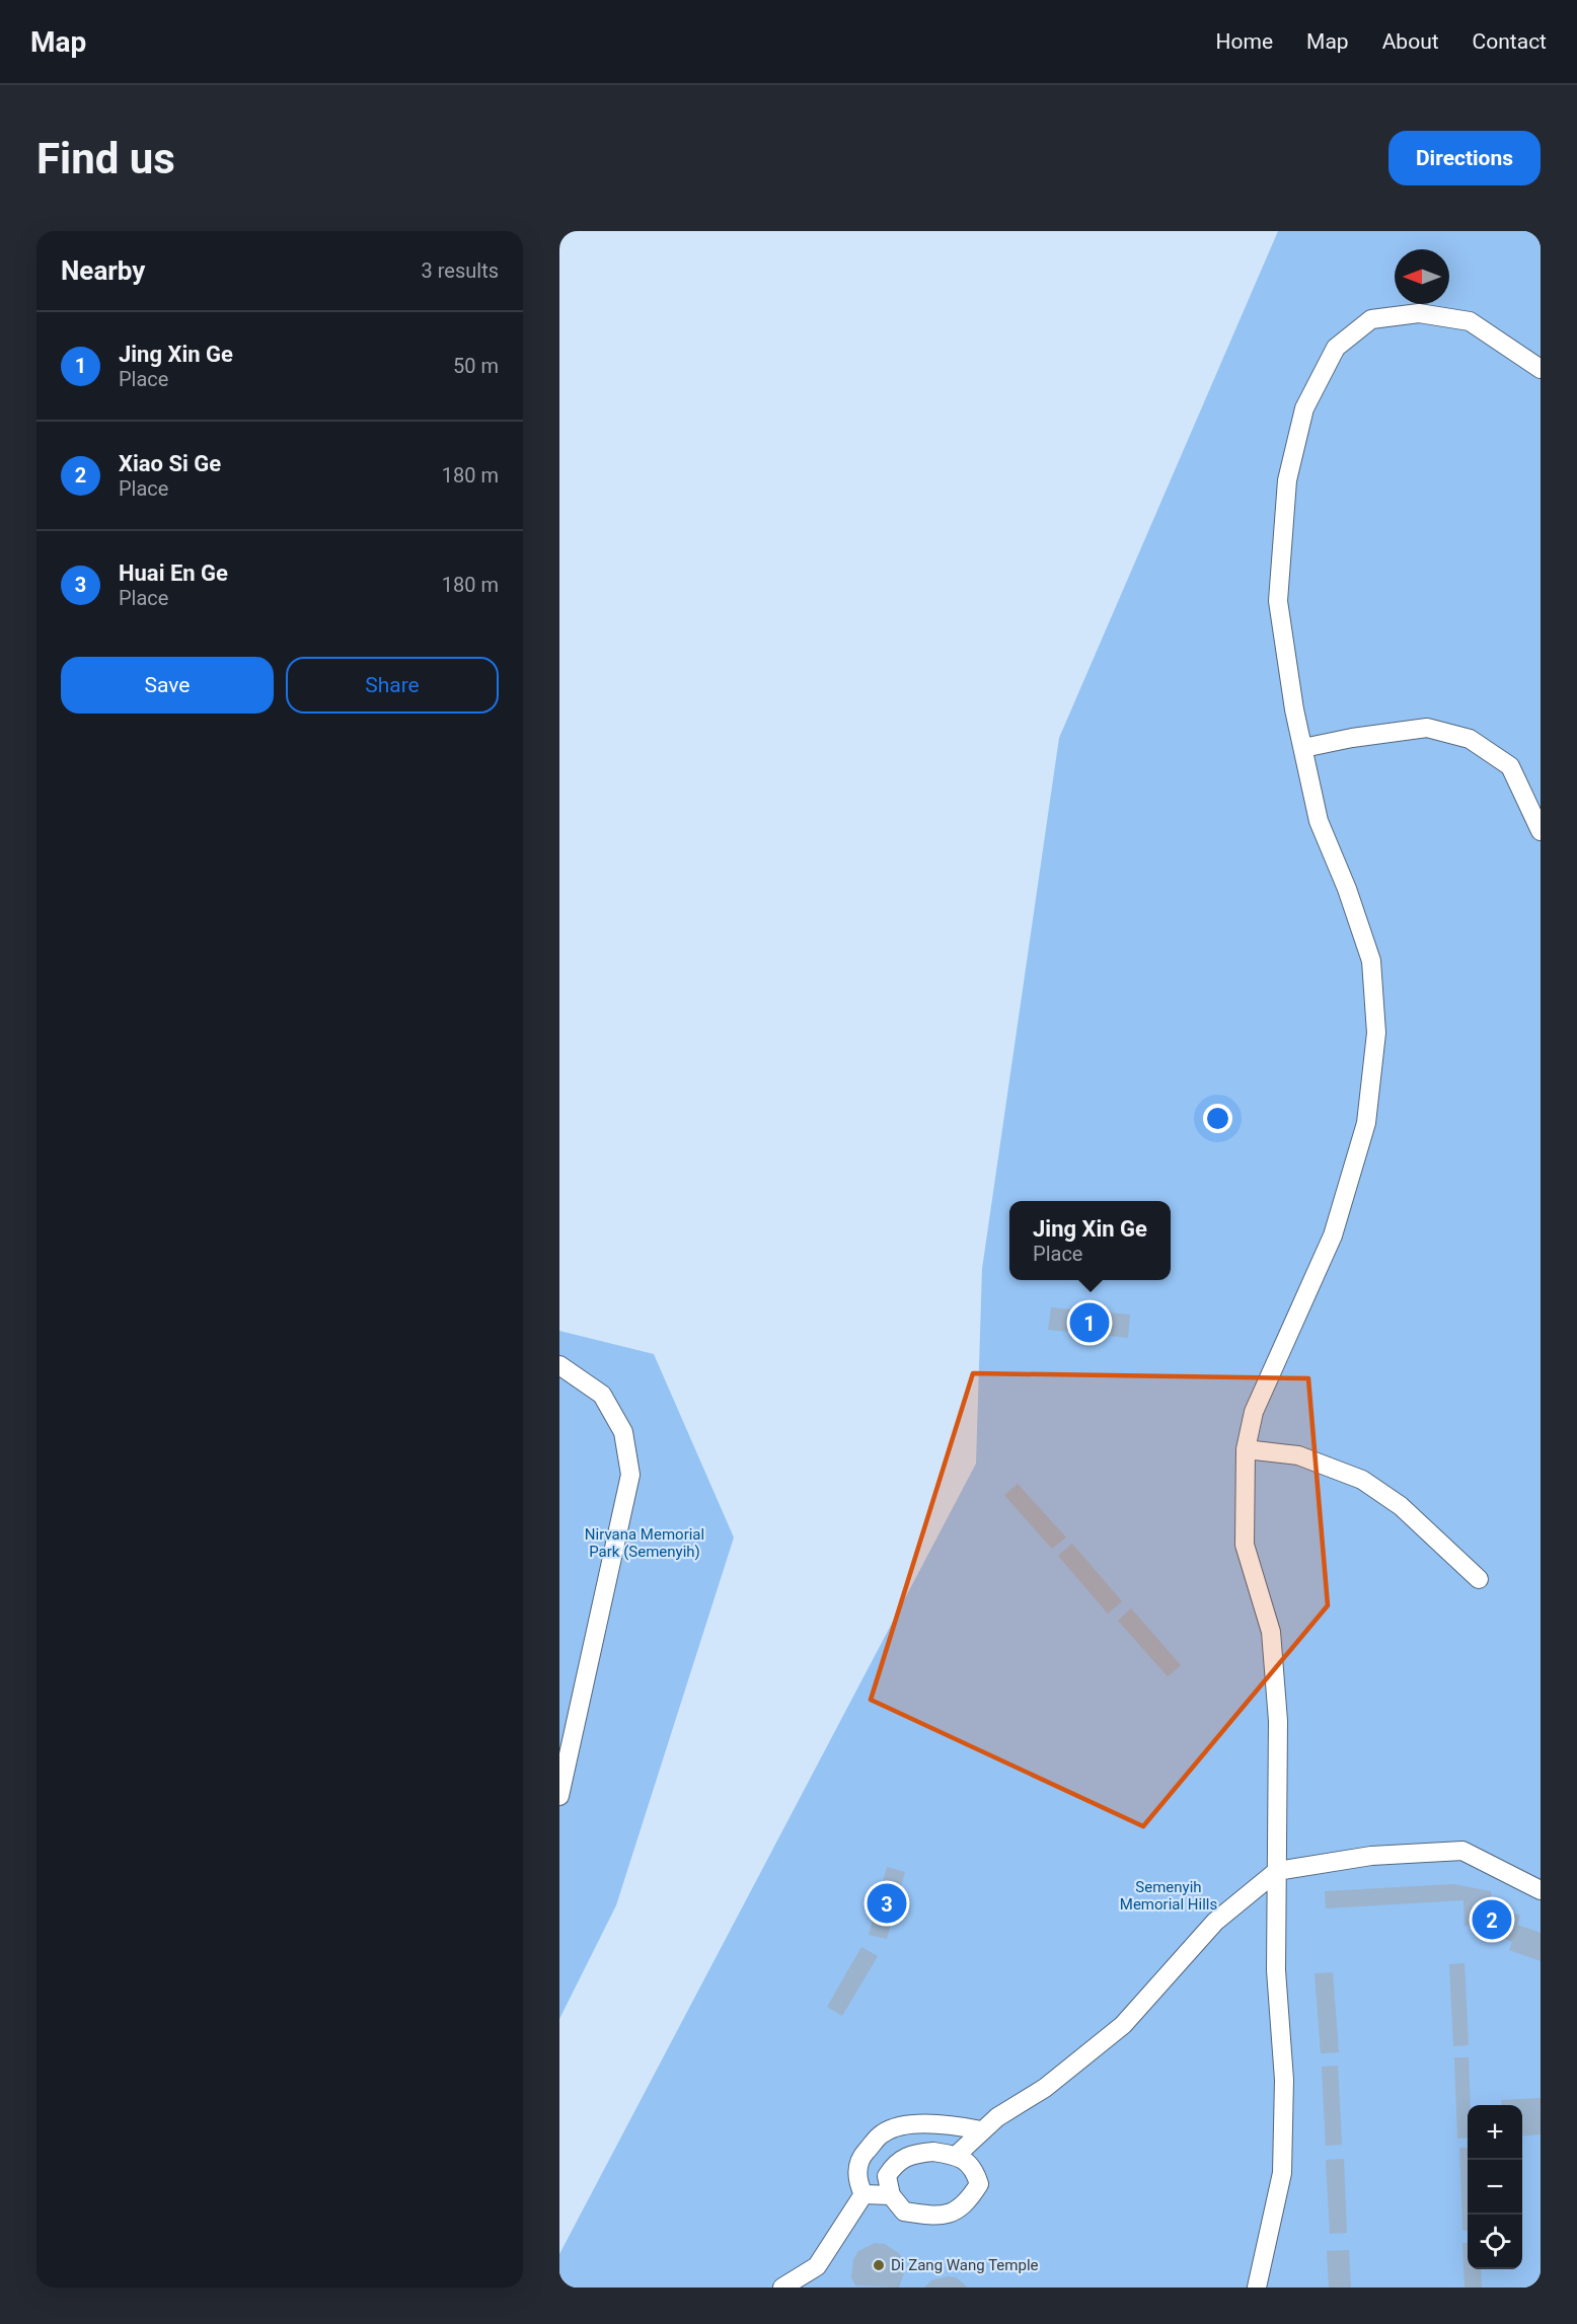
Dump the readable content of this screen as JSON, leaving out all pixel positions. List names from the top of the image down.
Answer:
{
  "parks": ["Nirvana Memorial Park (Semenyih)", "Semenyih Memorial Hills"],
  "places": ["Di Zang Wang Temple"],
  "north": "left",
  "page": {
    "header": "Map",
    "nav": [
      "Home",
      "Map",
      "About",
      "Contact"
    ],
    "buttons": [
      "Directions",
      ["Save", "Share"]
    ],
    "title": "Find us",
    "heading": ["Nearby", "3 results"],
    "list": [
      {
        "mark": "1",
        "name": "Jing Xin Ge",
        "note": "Place",
        "value": "50 m"
      },
      {
        "mark": "2",
        "name": "Xiao Si Ge",
        "note": "Place",
        "value": "180 m"
      },
      {
        "mark": "3",
        "name": "Huai En Ge",
        "note": "Place",
        "value": "180 m"
      }
    ],
    "popup": ["Jing Xin Ge", "Place"],
    "pins": ["1", "3", "2"],
    "map_buttons": ["+", "−"]
  }
}
